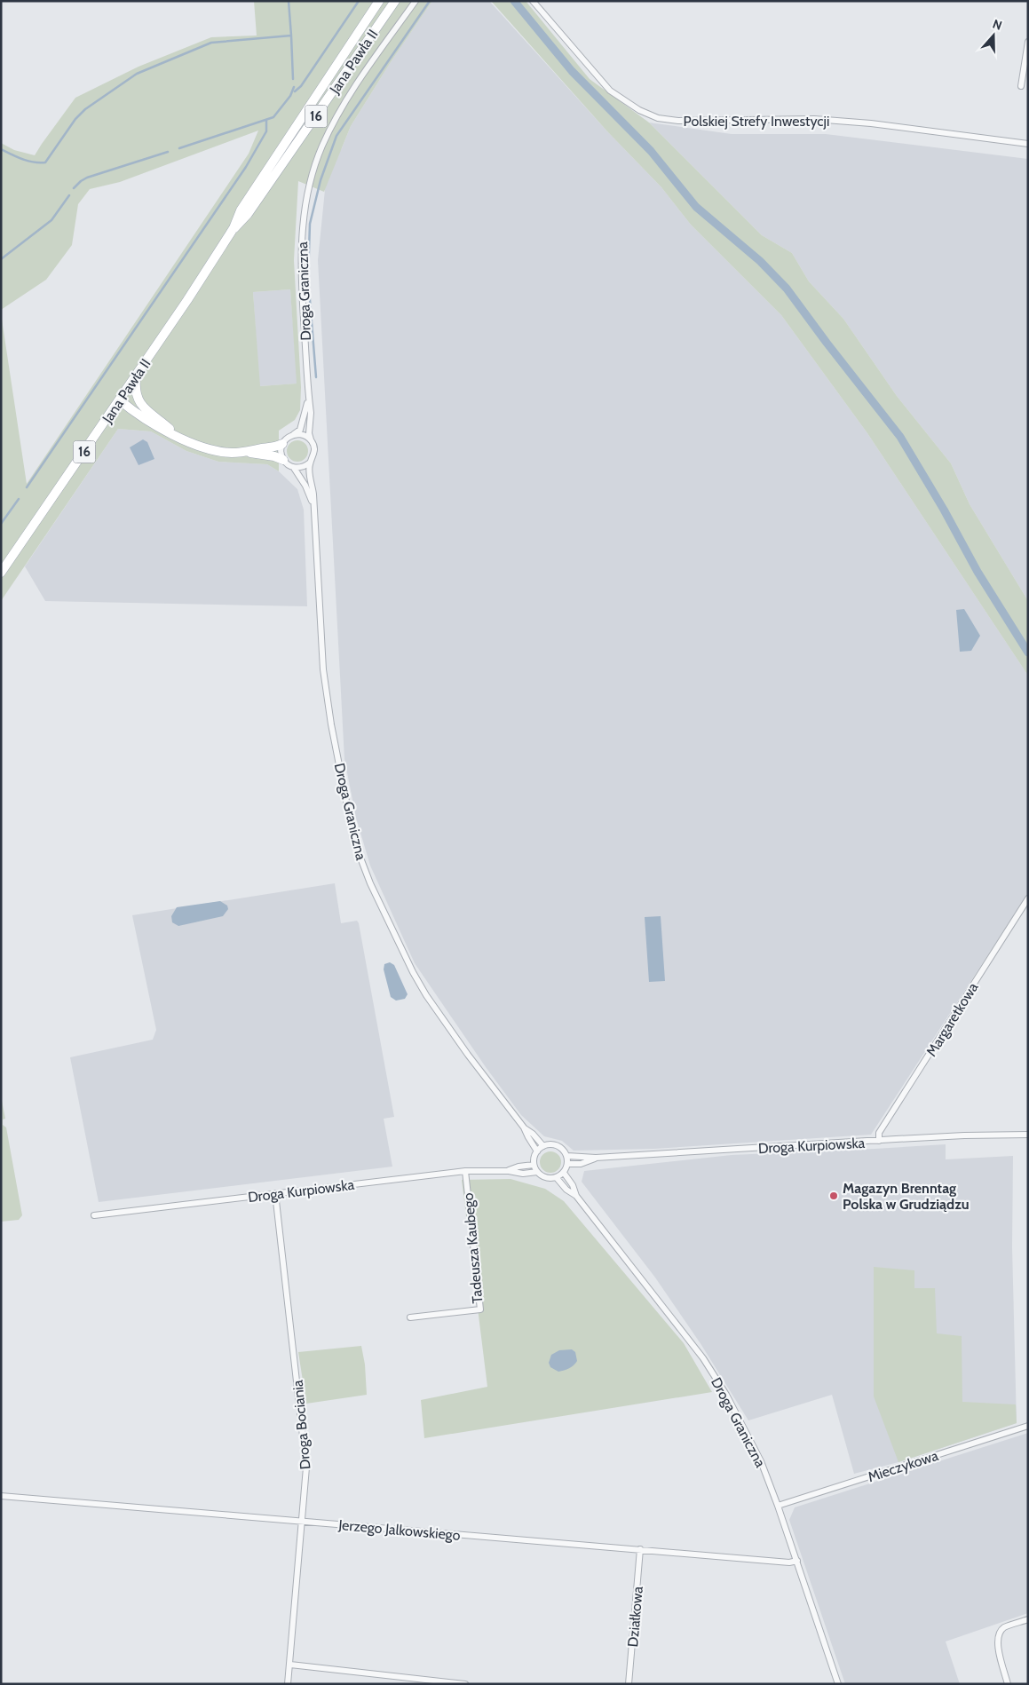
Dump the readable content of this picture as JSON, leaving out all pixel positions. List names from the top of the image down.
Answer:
{
  "streets": {
    "main road": ["Jana Pawła II", "16"],
    "street": [
      "Polskiej Strefy Inwestycji",
      "Droga Graniczna",
      "Margaretkowa",
      "Droga Kurpiowska",
      "Tadeusza Kaubego",
      "Droga Bociania",
      "Mieczykowa",
      "Jerzego Jalkowskiego",
      "Działkowa"
    ]
  },
  "crossings": [
    ["Droga Graniczna", "Droga Kurpiowska"],
    ["Droga Graniczna", "Mieczykowa"],
    ["Droga Graniczna", "Jerzego Jalkowskiego"],
    ["Margaretkowa", "Droga Kurpiowska"],
    ["Droga Kurpiowska", "Tadeusza Kaubego"],
    ["Droga Kurpiowska", "Droga Bociania"],
    ["Droga Bociania", "Jerzego Jalkowskiego"],
    ["Jerzego Jalkowskiego", "Działkowa"]
  ],
  "places": ["Magazyn Brenntag Polska w Grudziądzu"],
  "north": "top"
}
